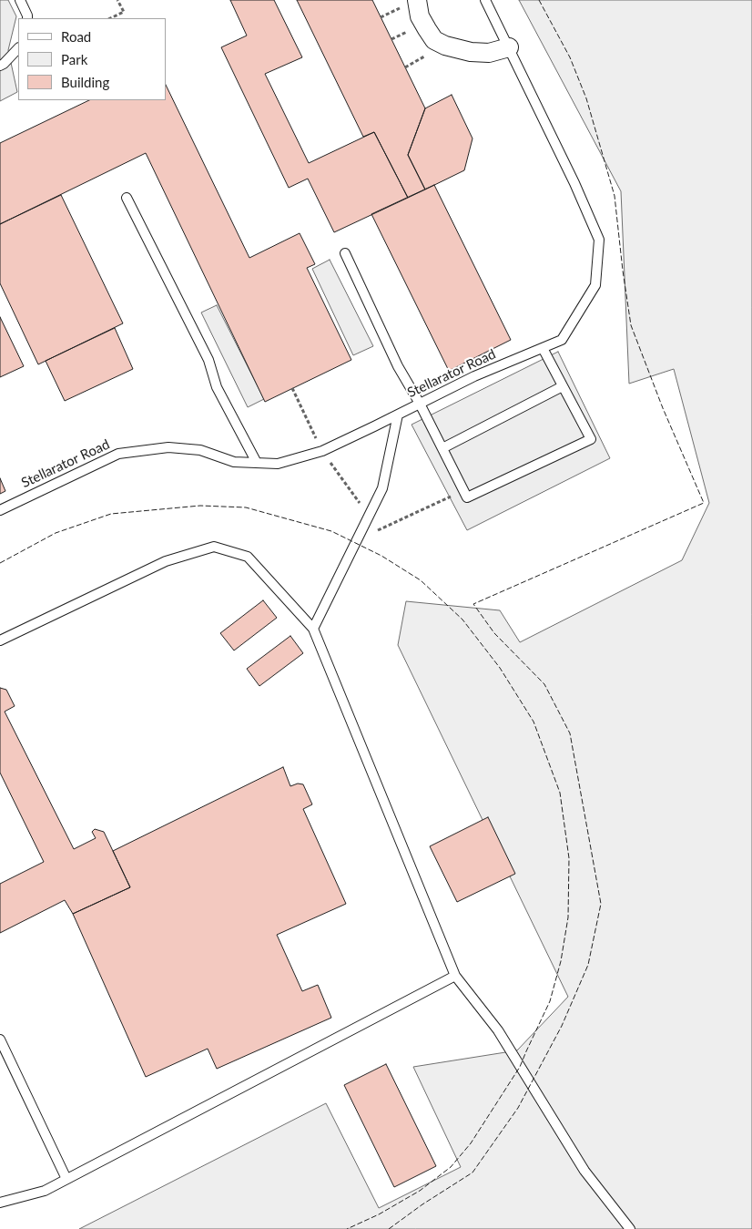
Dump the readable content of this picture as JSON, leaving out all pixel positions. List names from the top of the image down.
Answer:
{
  "streets": {
    "lane": ["Stellarator Road"]
  },
  "legend": ["Road", "Park", "Building"]
}
